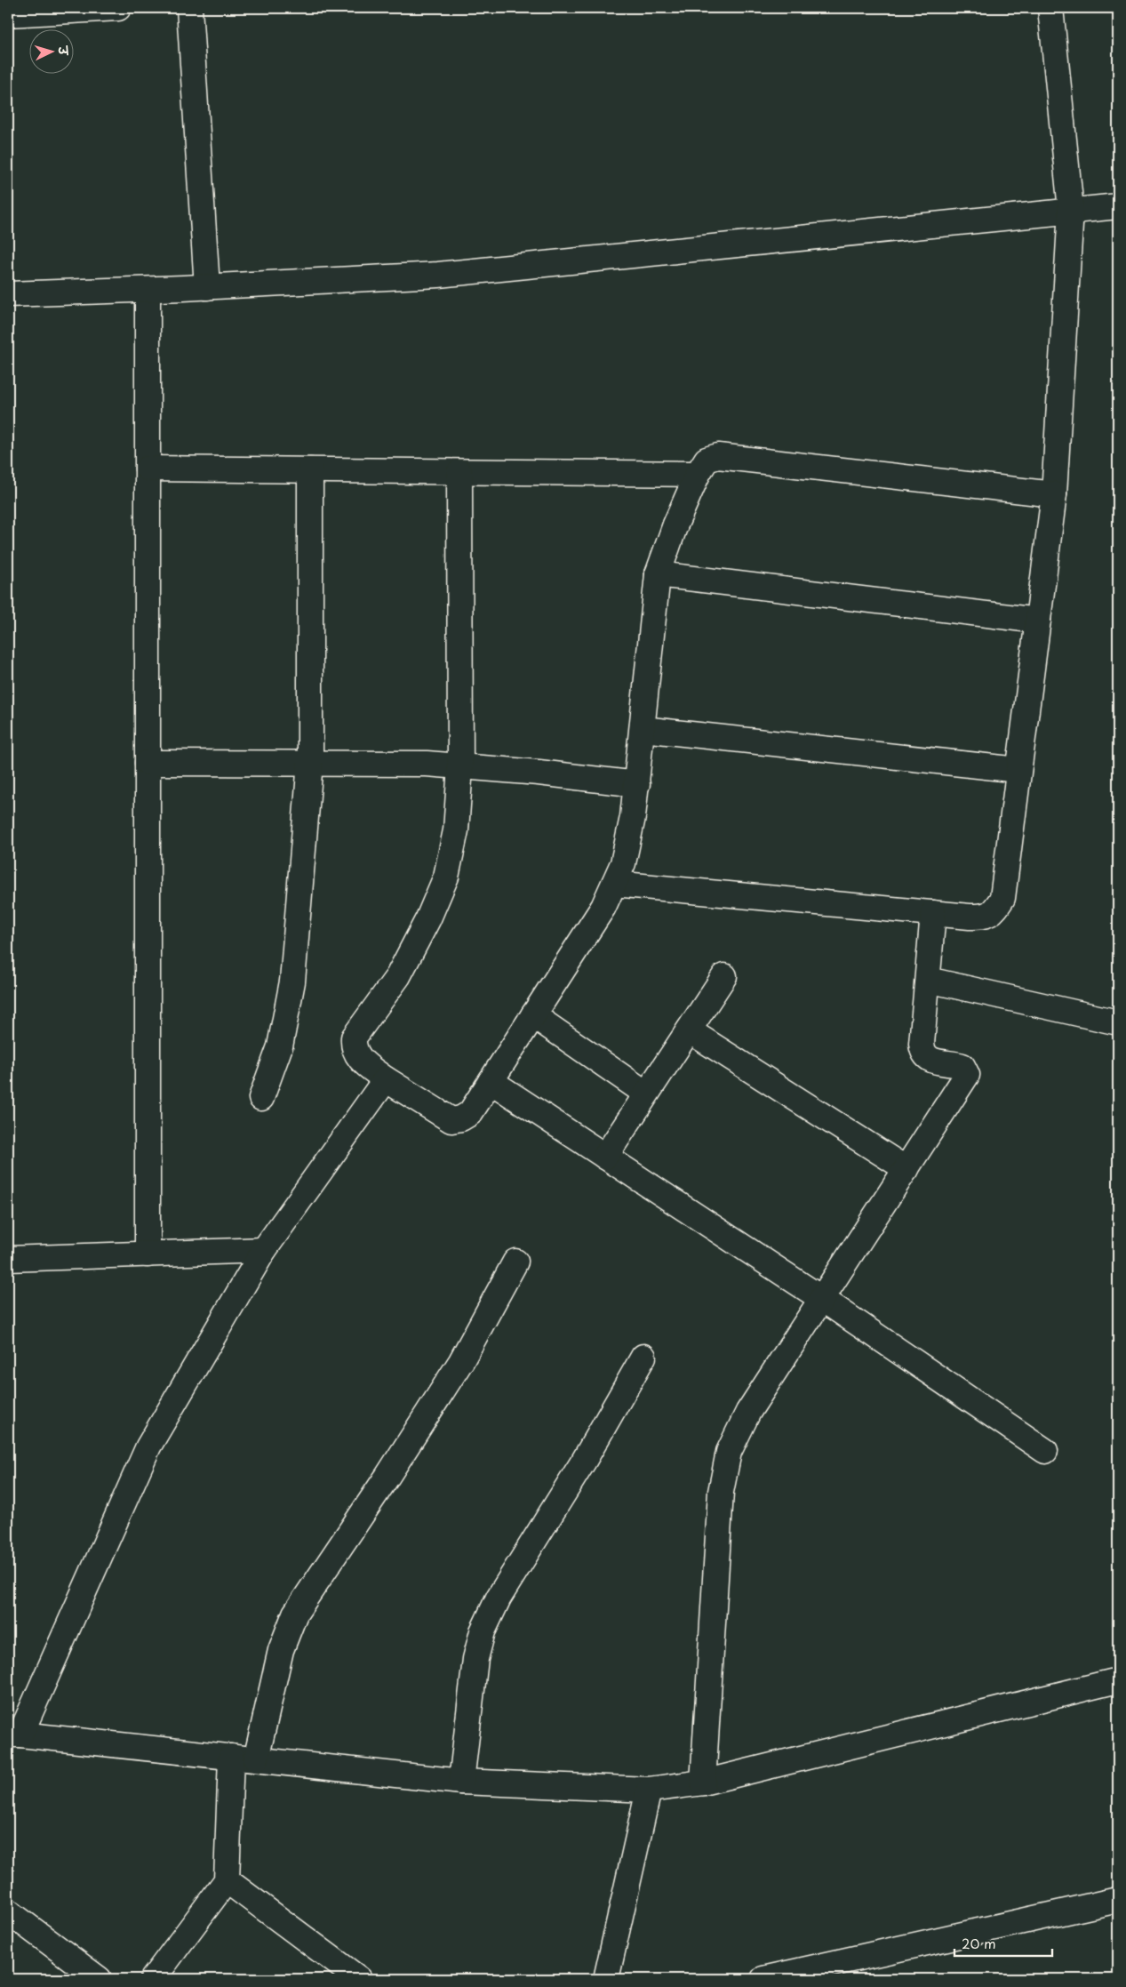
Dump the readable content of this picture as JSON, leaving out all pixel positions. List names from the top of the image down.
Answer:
{
  "scale_bar": "20 m",
  "north": "right"
}
